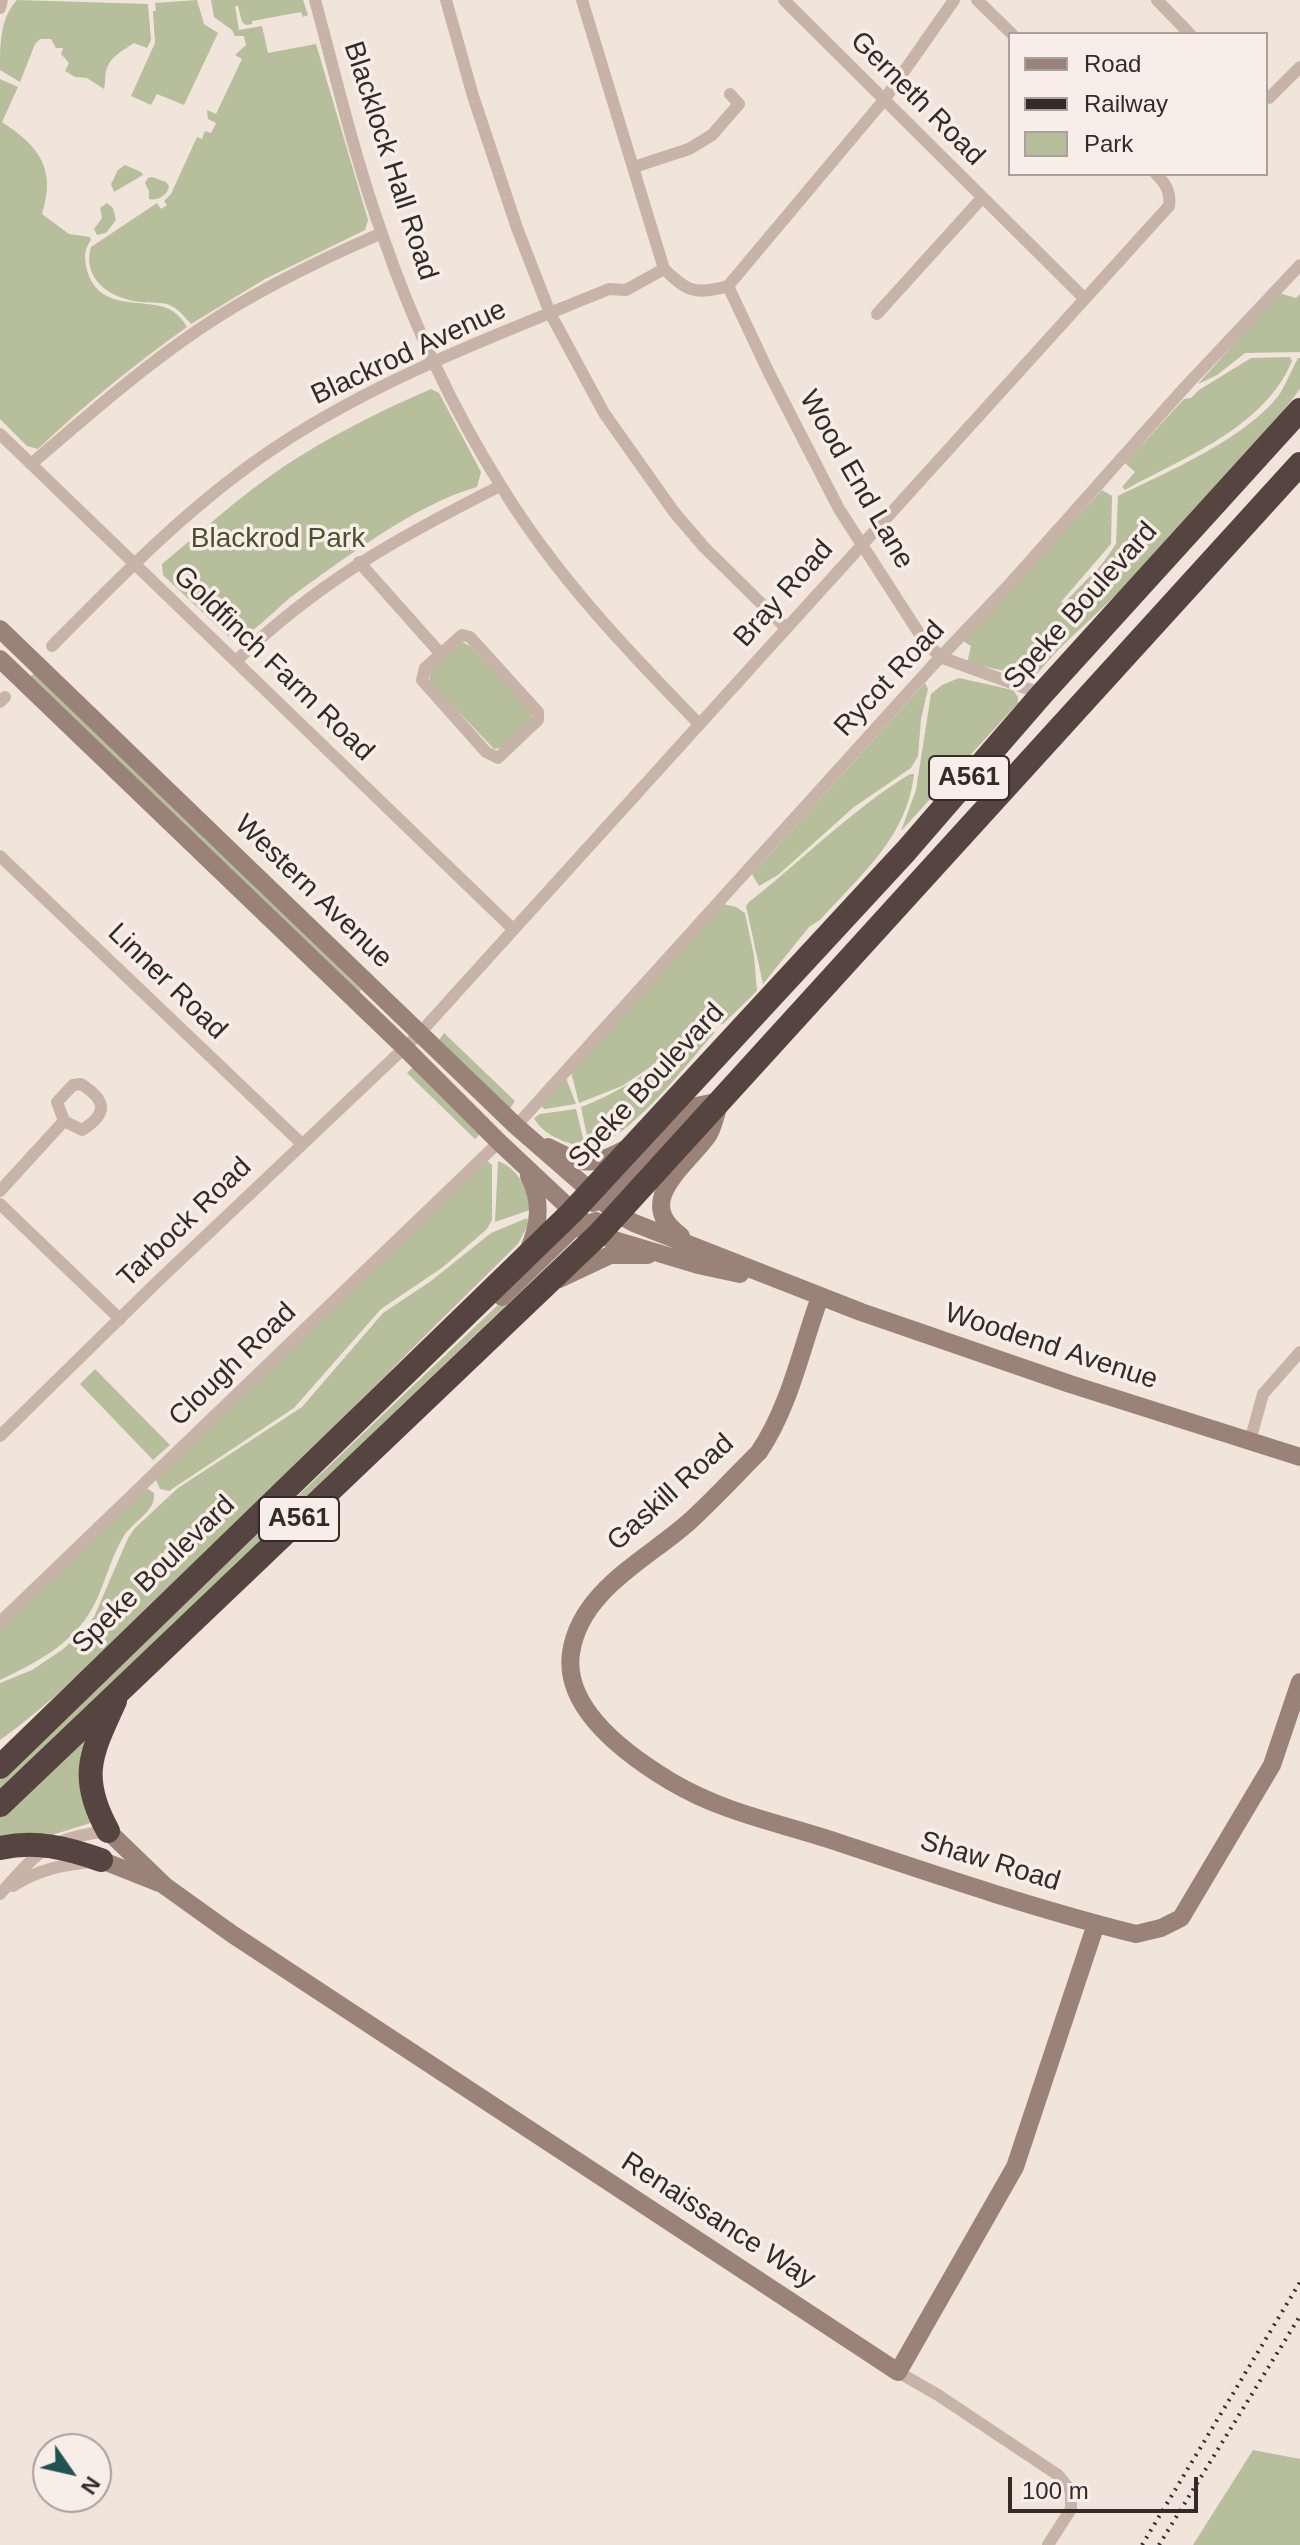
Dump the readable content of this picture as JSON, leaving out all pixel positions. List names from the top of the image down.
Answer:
{
  "streets": {
    "highway": ["Speke Boulevard", "A561"],
    "street": [
      "Gerneth Road",
      "Blacklock Hall Road",
      "Blackrod Avenue",
      "Wood End Lane",
      "Bray Road",
      "Goldfinch Farm Road",
      "Rycot Road",
      "Western Avenue",
      "Linner Road",
      "Tarbock Road",
      "Woodend Avenue",
      "Clough Road",
      "Gaskill Road",
      "Shaw Road",
      "Renaissance Way"
    ]
  },
  "crossings": [
    ["Gerneth Road", "Bray Road"],
    ["Blacklock Hall Road", "Blackrod Avenue"],
    ["Blacklock Hall Road", "Bray Road"],
    ["Blackrod Avenue", "Goldfinch Farm Road"],
    ["Wood End Lane", "Bray Road"],
    ["Wood End Lane", "Speke Boulevard"],
    ["Wood End Lane", "Rycot Road"],
    ["Bray Road", "Goldfinch Farm Road"],
    ["Bray Road", "Western Avenue"],
    ["Bray Road", "Tarbock Road"],
    ["Speke Boulevard", "A561"],
    ["Speke Boulevard", "Western Avenue"],
    ["Speke Boulevard", "Woodend Avenue"],
    ["Rycot Road", "Western Avenue"],
    ["A561", "Western Avenue"],
    ["A561", "Woodend Avenue"],
    ["Western Avenue", "Tarbock Road"],
    ["Western Avenue", "Woodend Avenue"],
    ["Western Avenue", "Clough Road"],
    ["Linner Road", "Tarbock Road"],
    ["Woodend Avenue", "Gaskill Road"],
    ["Gaskill Road", "Shaw Road"]
  ],
  "parks": ["Blackrod Park"],
  "legend": ["Road", "Railway", "Park"],
  "scale_bar": "100 m",
  "north": "bottom right"
}
